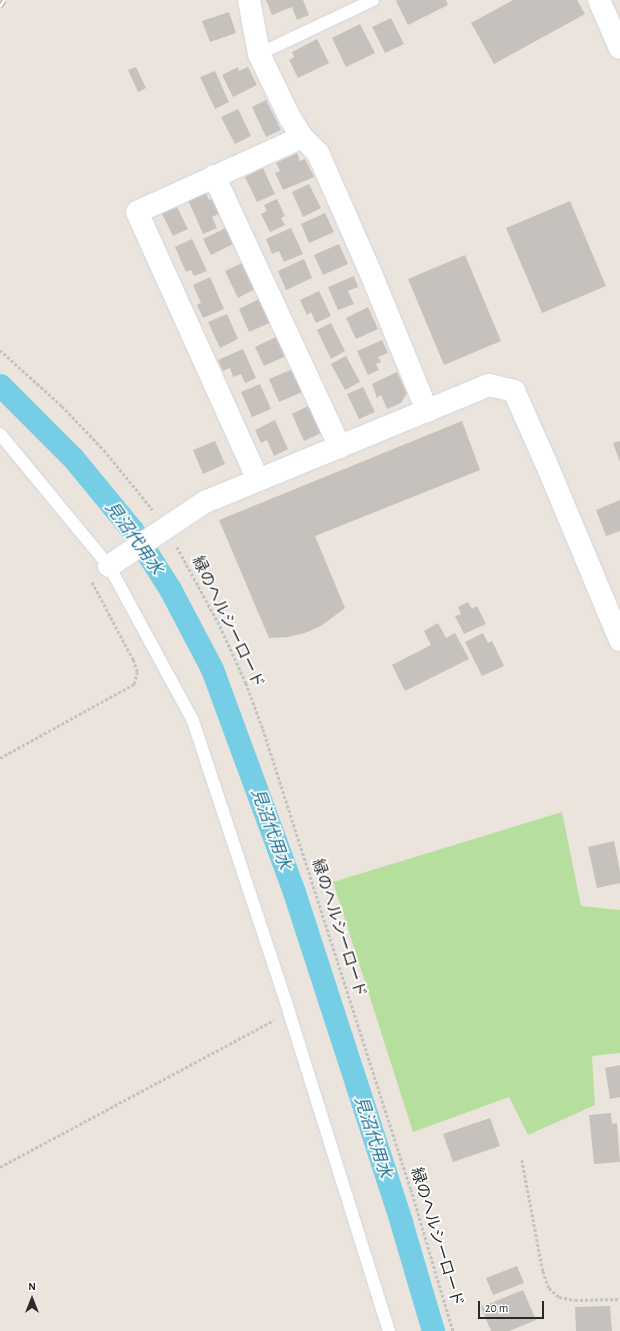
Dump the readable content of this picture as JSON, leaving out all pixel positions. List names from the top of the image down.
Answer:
{
  "streets": {
    "path": ["緑のヘルシーロード"]
  },
  "water": ["見沼代用水"],
  "scale_bar": "20 m",
  "north": "top"
}
